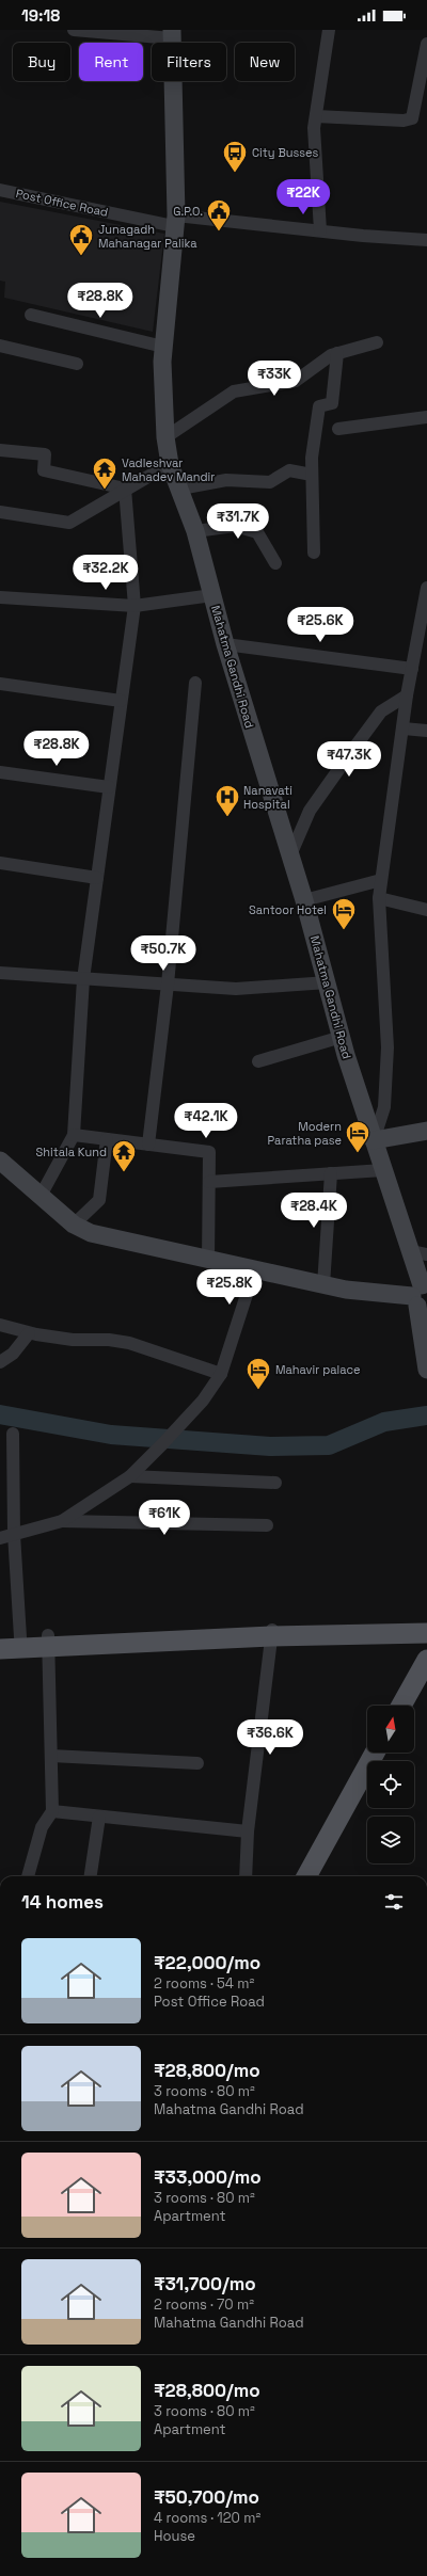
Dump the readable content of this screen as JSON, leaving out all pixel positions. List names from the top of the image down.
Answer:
{
  "streets": {
    "street": ["Post Office Road", "Mahatma Gandhi Road"]
  },
  "crossings": [
    ["Post Office Road", "Mahatma Gandhi Road"]
  ],
  "places": {
    "bus stop": ["City Busses"],
    "public building": ["G.P.O.", "Junagadh Mahanagar Palika"],
    "temple": ["Vadleshvar Mahadev Mandir", "Shitala Kund"],
    "hospital": ["Nanavati Hospital"],
    "hotel": ["Santoor Hotel", "Modern Paratha pase", "Mahavir palace"]
  },
  "north": "top",
  "page": {
    "status": "19:18",
    "chip": [
      "Buy",
      "Rent",
      "Filters",
      "New"
    ],
    "price": [
      "₹22K",
      "₹28.8K",
      "₹33K",
      "₹31.7K",
      "₹32.2K",
      "₹25.6K",
      "₹28.8K",
      "₹47.3K",
      "₹50.7K",
      "₹42.1K",
      "₹28.4K",
      "₹25.8K",
      "₹61K",
      "₹36.6K"
    ],
    "heading": "14 homes",
    "list": [
      {
        "name": "₹22,000/mo",
        "note": "2 rooms · 54 m² · Post Office Road"
      },
      {
        "name": "₹28,800/mo",
        "note": "3 rooms · 80 m² · Mahatma Gandhi Road"
      },
      {
        "name": "₹33,000/mo",
        "note": "3 rooms · 80 m² · Apartment"
      },
      {
        "name": "₹31,700/mo",
        "note": "2 rooms · 70 m² · Mahatma Gandhi Road"
      },
      {
        "name": "₹28,800/mo",
        "note": "3 rooms · 80 m² · Apartment"
      },
      {
        "name": "₹50,700/mo",
        "note": "4 rooms · 120 m² · House"
      }
    ]
  }
}
